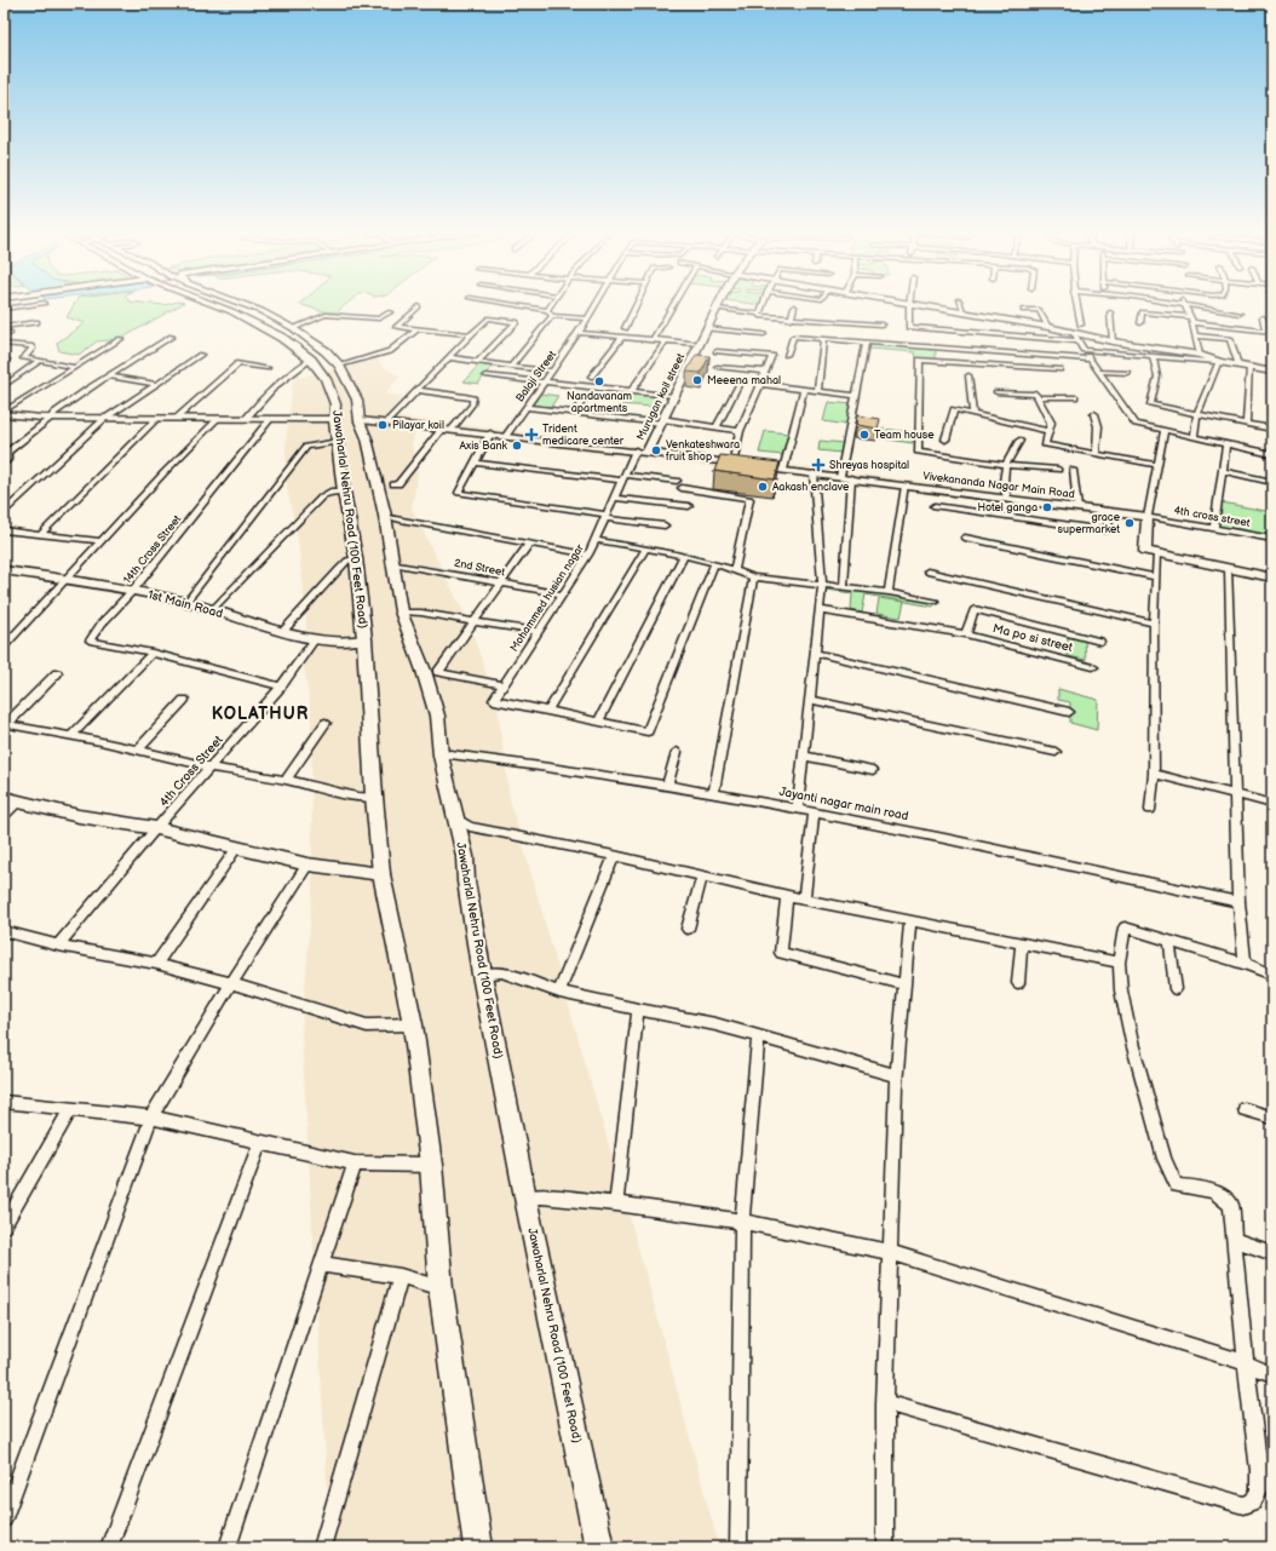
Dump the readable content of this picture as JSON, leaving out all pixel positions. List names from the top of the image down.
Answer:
{
  "streets": {
    "main road": ["Jawaharlal Nehru Road (100 Feet Road)"],
    "street": [
      "Balaji Street",
      "Murugan koil street",
      "Vivekananda Nagar Main Road",
      "4th cross street",
      "14th Cross Street",
      "2nd Street",
      "Mohammed husian nagar",
      "1st Main Road",
      "Ma po si street",
      "4th Cross Street",
      "Jayanti nagar main road"
    ]
  },
  "crossings": [
    ["Balaji Street", "Vivekananda Nagar Main Road"],
    ["Murugan koil street", "Vivekananda Nagar Main Road"],
    ["Vivekananda Nagar Main Road", "4th cross street"],
    ["Vivekananda Nagar Main Road", "Mohammed husian nagar"],
    ["Jawaharlal Nehru Road (100 Feet Road)", "2nd Street"],
    ["Jawaharlal Nehru Road (100 Feet Road)", "1st Main Road"],
    ["Jawaharlal Nehru Road (100 Feet Road)", "Jayanti nagar main road"],
    ["14th Cross Street", "1st Main Road"],
    ["2nd Street", "Mohammed husian nagar"],
    ["1st Main Road", "4th Cross Street"]
  ],
  "districts": ["KOLATHUR"],
  "places": {
    "other": [
      "Meeena mahal",
      "Nandavanam apartments",
      "Pilayar koil",
      "Team house",
      "Axis Bank",
      "Venkateshwara fruit shop",
      "Aakash enclave",
      "Hotel ganga",
      "grace supermarket"
    ],
    "health": ["Trident medicare center", "Shreyas hospital"]
  }
}
